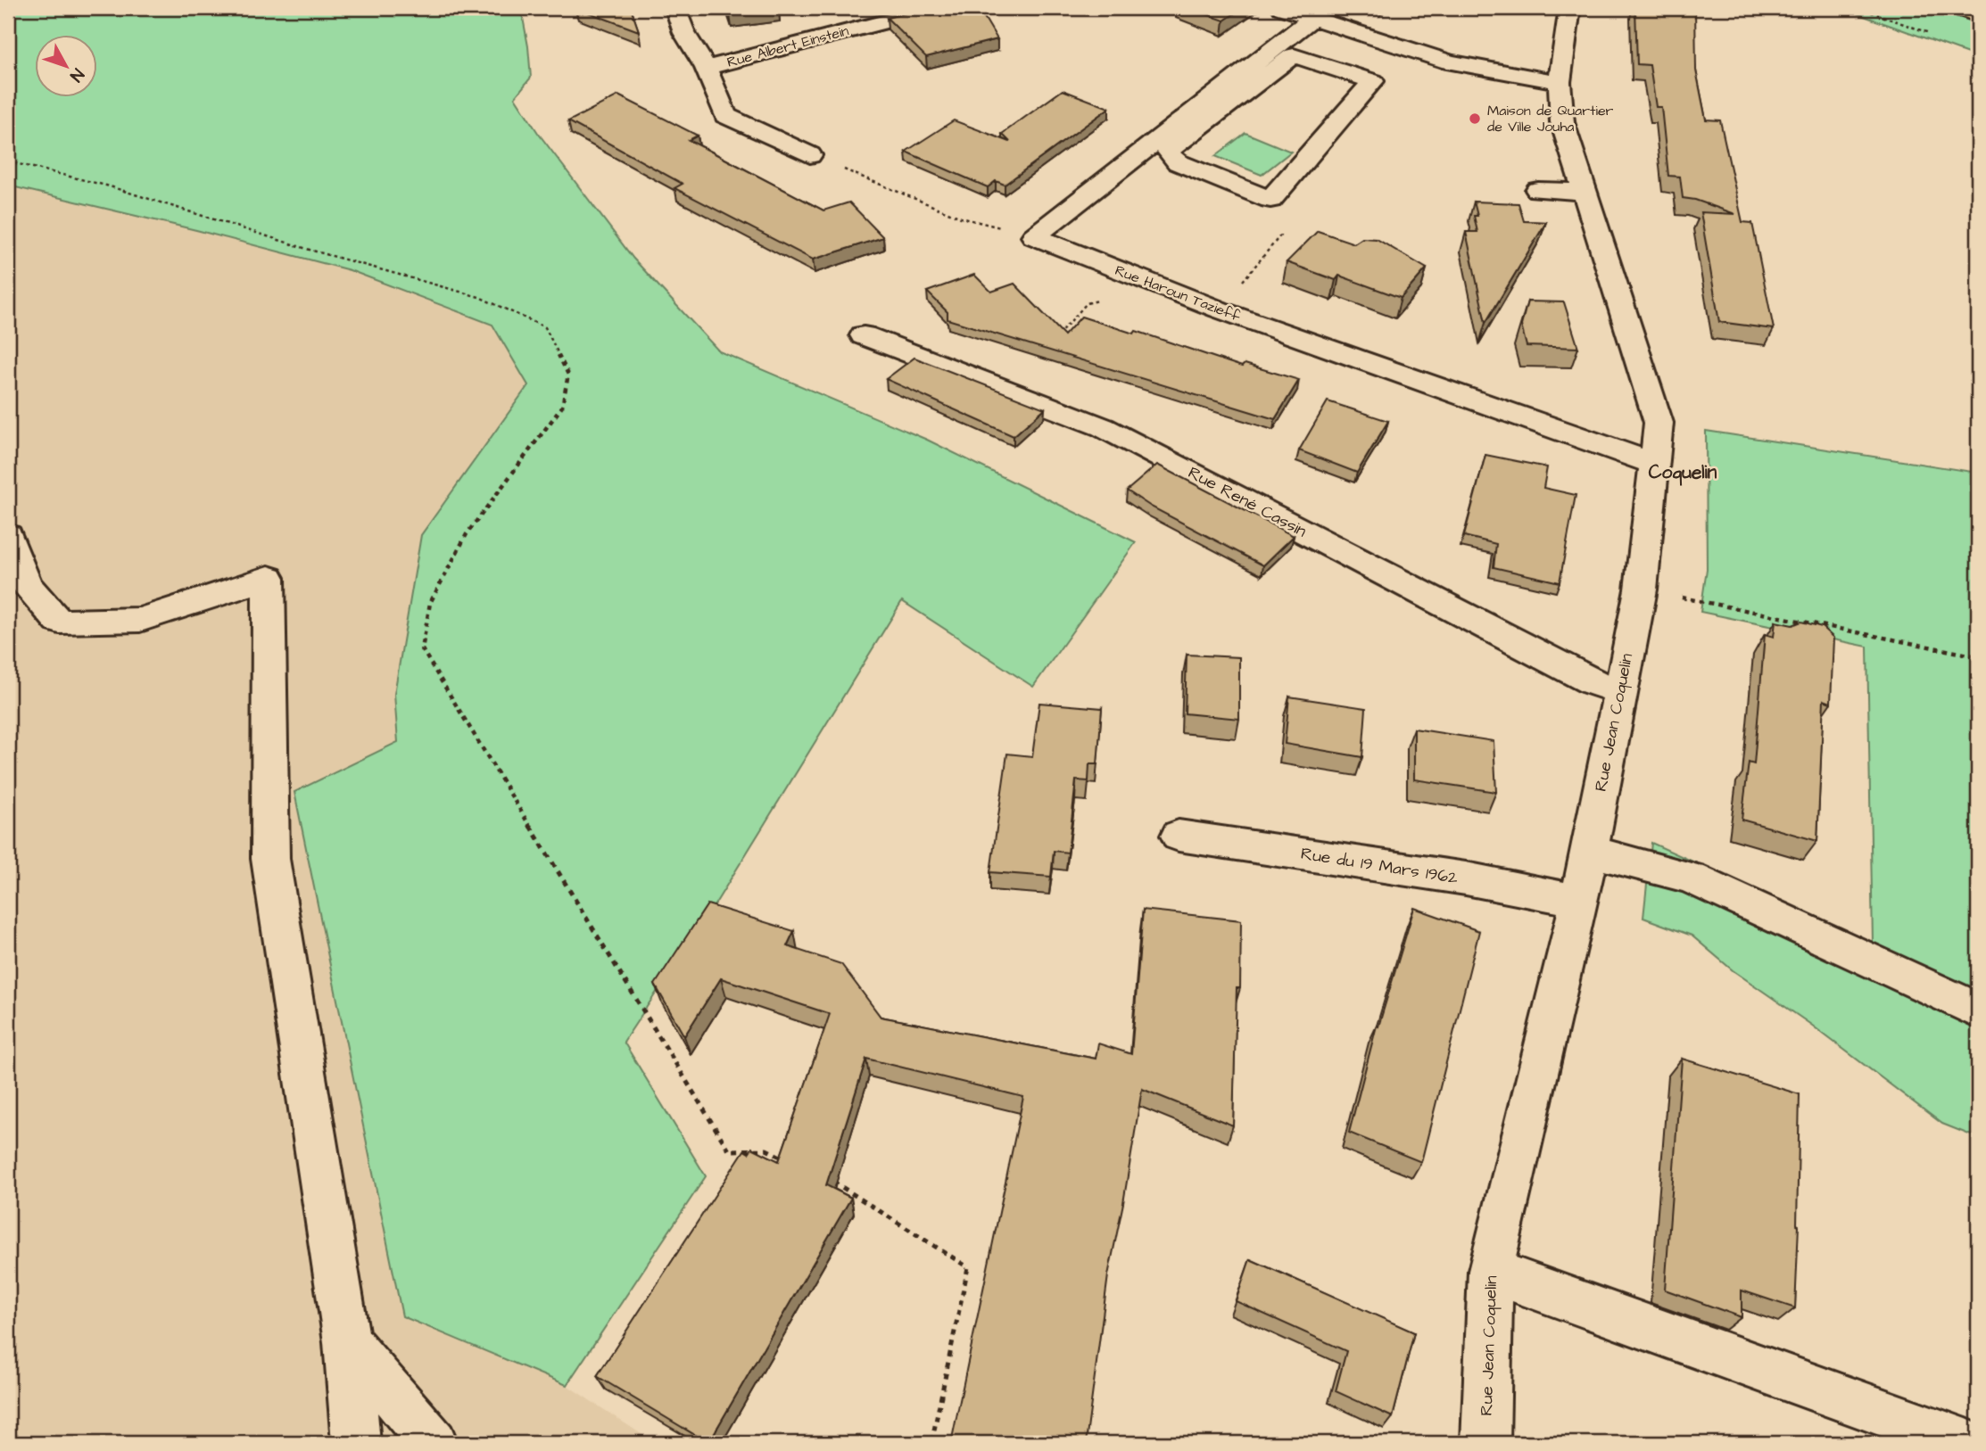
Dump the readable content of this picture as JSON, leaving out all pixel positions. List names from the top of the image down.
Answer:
{
  "streets": {
    "street": [
      "Rue Albert Einstein",
      "Rue Haroun Tazieff",
      "Rue René Cassin",
      "Rue Jean Coquelin",
      "Rue du 19 Mars 1962"
    ]
  },
  "crossings": [
    ["Rue Haroun Tazieff", "Rue Jean Coquelin"],
    ["Rue René Cassin", "Rue Jean Coquelin"],
    ["Rue Jean Coquelin", "Rue du 19 Mars 1962"]
  ],
  "districts": ["Coquelin"],
  "places": ["Maison de Quartier de Ville Jouha"],
  "north": "bottom right"
}
